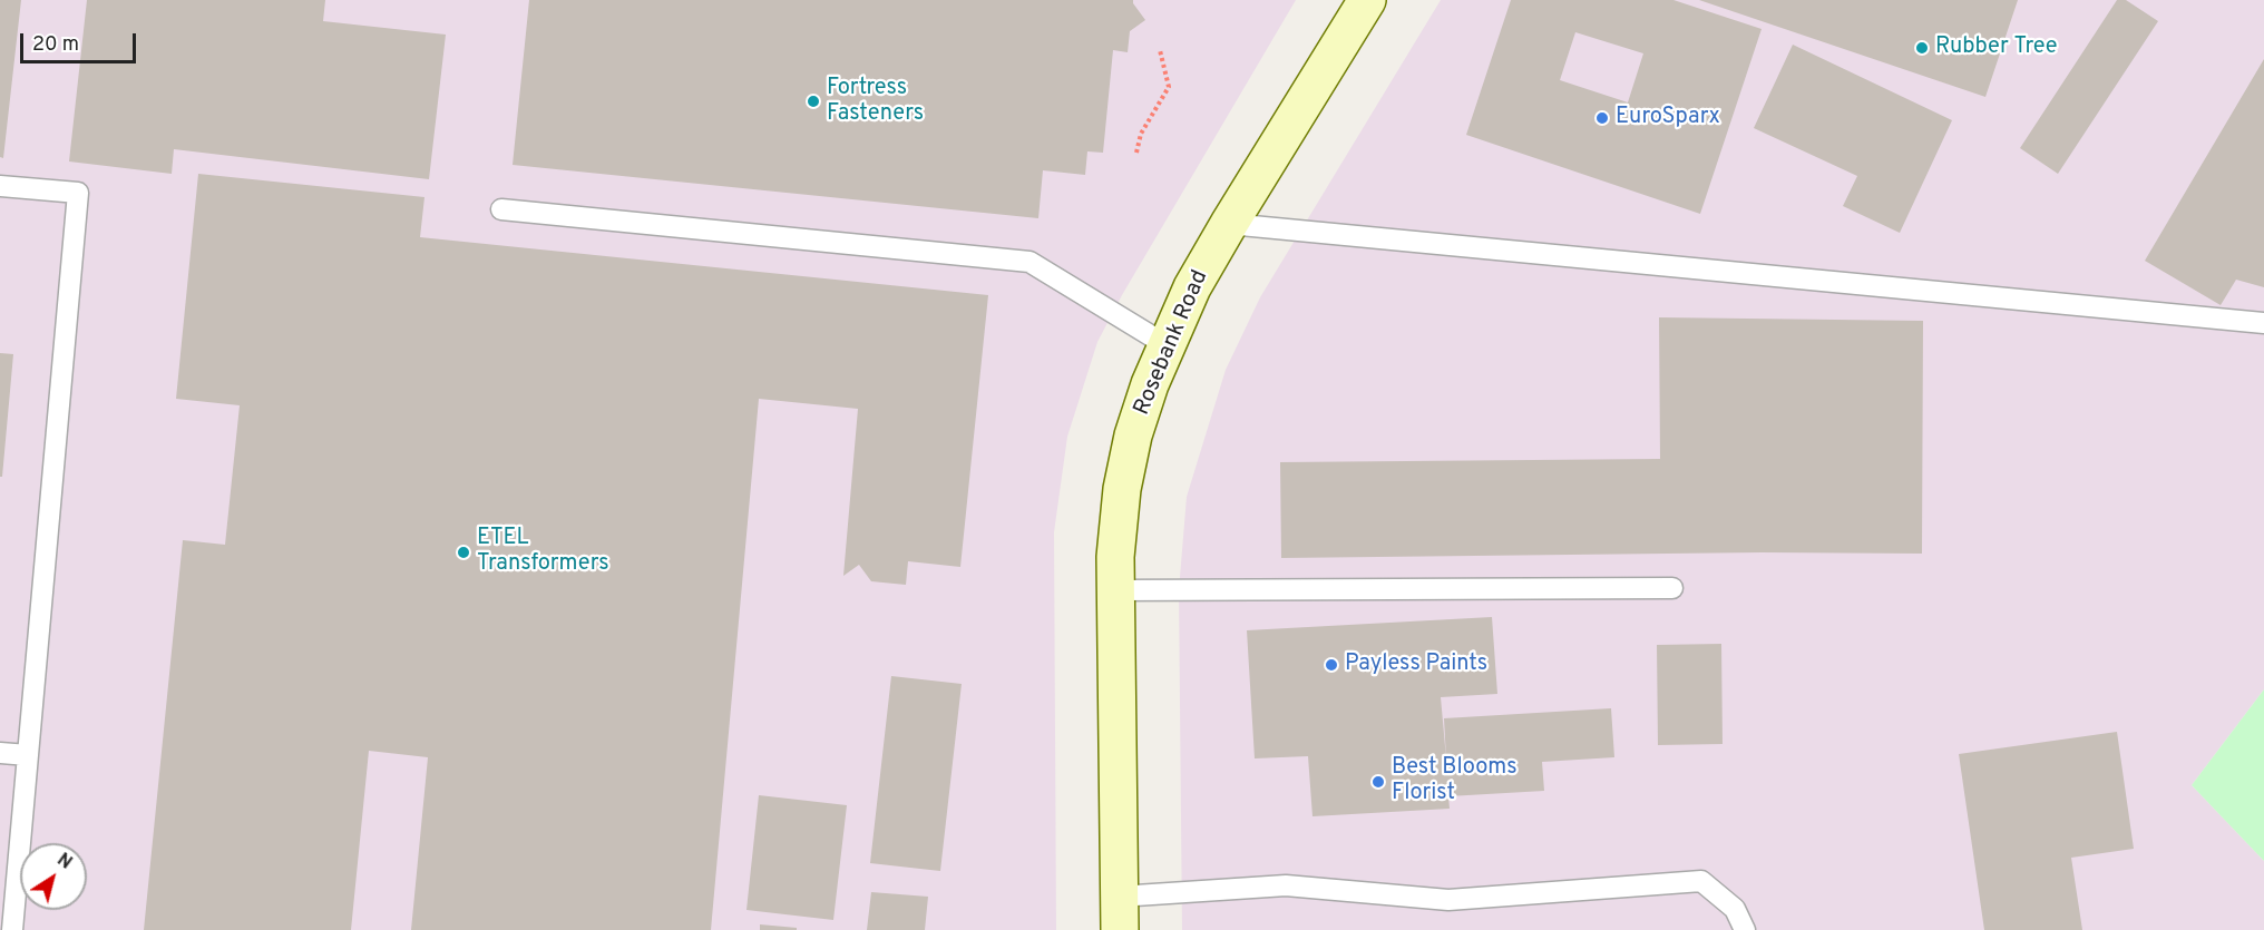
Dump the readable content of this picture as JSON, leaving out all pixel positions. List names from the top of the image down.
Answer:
{
  "streets": {
    "main road": ["Rosebank Road"]
  },
  "places": [
    "Rubber Tree",
    "Fortress Fasteners",
    "EuroSparx",
    "ETEL Transformers",
    "Payless Paints",
    "Best Blooms Florist"
  ],
  "scale_bar": "20 m",
  "north": "top right"
}
